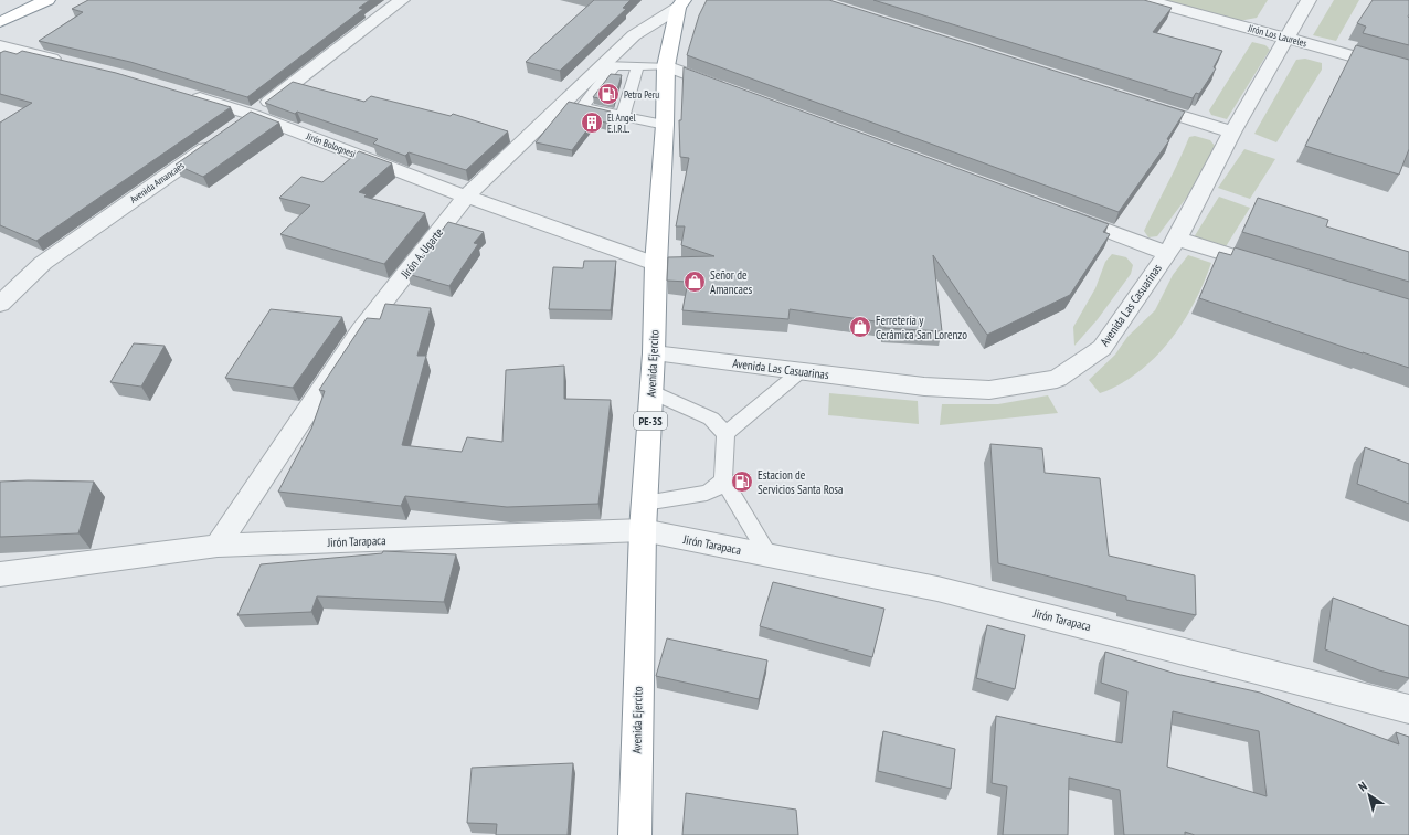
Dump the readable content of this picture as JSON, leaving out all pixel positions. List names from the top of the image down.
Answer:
{
  "streets": {
    "highway": ["Avenida Ejercito", "PE-3S"],
    "street": [
      "Jirón Los Laureles",
      "Jirón Bolognesi",
      "Avenida Amancaes",
      "Jirón A. Ugarte",
      "Avenida Las Casuarinas",
      "Jirón Tarapaca"
    ]
  },
  "crossings": [
    ["Jirón Los Laureles", "Avenida Las Casuarinas"],
    ["Jirón Bolognesi", "Avenida Amancaes"],
    ["Jirón Bolognesi", "Jirón A. Ugarte"],
    ["Jirón Bolognesi", "Avenida Ejercito"],
    ["Jirón A. Ugarte", "Avenida Ejercito"],
    ["Jirón A. Ugarte", "Jirón Tarapaca"],
    ["Avenida Las Casuarinas", "Avenida Ejercito"],
    ["Avenida Ejercito", "Jirón Tarapaca"]
  ],
  "places": {
    "fuel station": ["Petro Peru", "Estacion de Servicios Santa Rosa"],
    "building": ["El Angel E.I.R.L."],
    "shop": ["Señor de Amancaes", "Ferretería y Cerámica San Lorenzo"]
  },
  "north": "top left"
}
